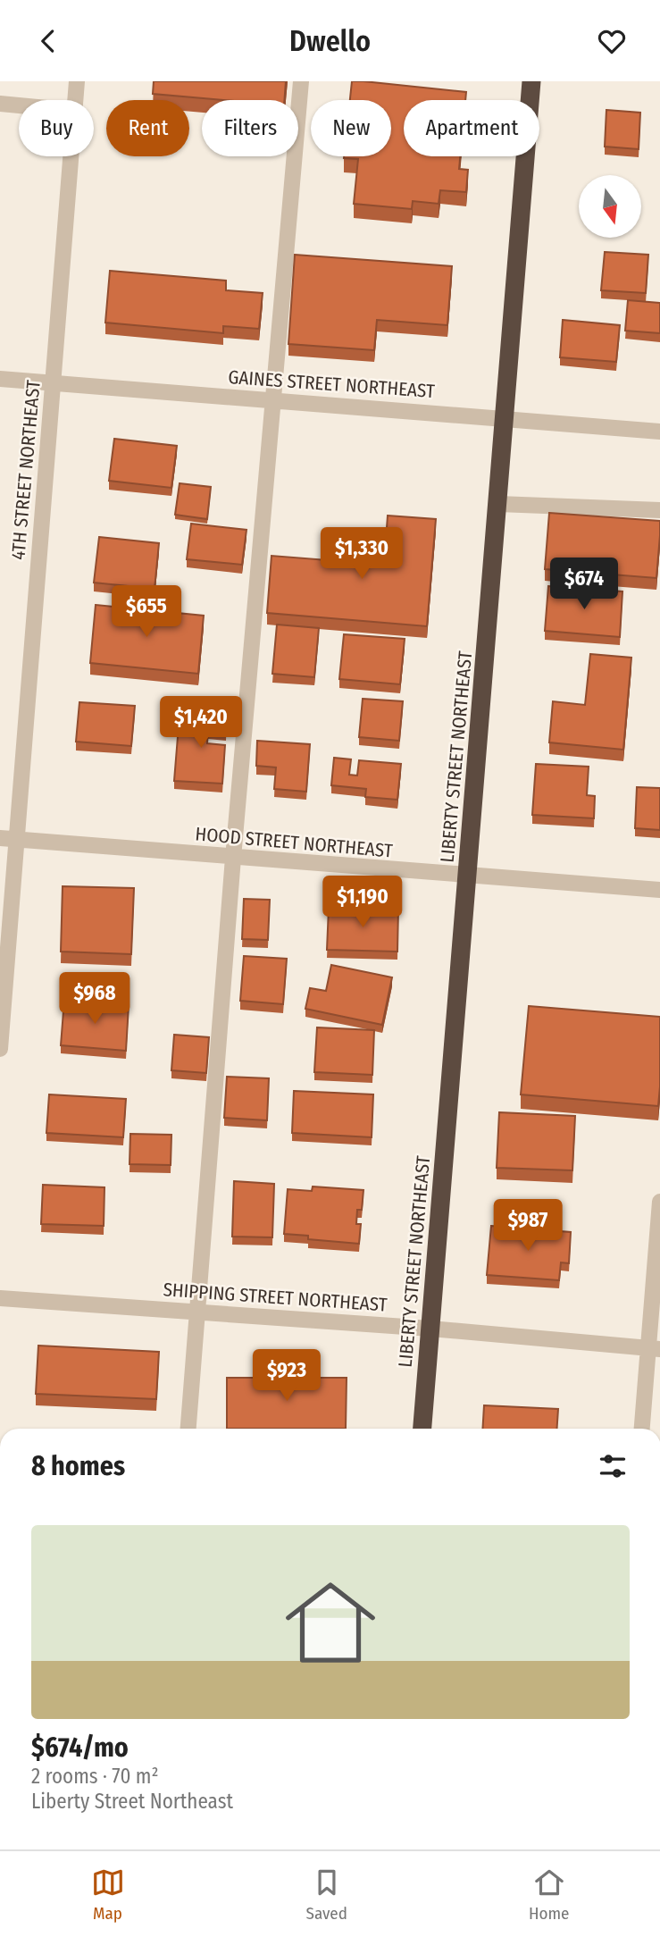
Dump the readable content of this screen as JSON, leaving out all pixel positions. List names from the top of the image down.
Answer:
{
  "streets": {
    "highway": ["LIBERTY STREET NORTHEAST"],
    "street": [
      "GAINES STREET NORTHEAST",
      "4TH STREET NORTHEAST",
      "HOOD STREET NORTHEAST",
      "SHIPPING STREET NORTHEAST"
    ]
  },
  "crossings": [
    ["GAINES STREET NORTHEAST", "4TH STREET NORTHEAST"],
    ["GAINES STREET NORTHEAST", "LIBERTY STREET NORTHEAST"],
    ["4TH STREET NORTHEAST", "HOOD STREET NORTHEAST"],
    ["LIBERTY STREET NORTHEAST", "HOOD STREET NORTHEAST"],
    ["LIBERTY STREET NORTHEAST", "SHIPPING STREET NORTHEAST"]
  ],
  "north": "bottom",
  "page": {
    "header": "Dwello",
    "chip": [
      "Buy",
      "Rent",
      "Filters",
      "New",
      "Apartment"
    ],
    "price": [
      "$1,330",
      "$674",
      "$655",
      "$1,420",
      "$1,190",
      "$968",
      "$987",
      "$923"
    ],
    "heading": "8 homes",
    "list": [
      {
        "name": "$674/mo",
        "note": "2 rooms · 70 m² · Liberty Street Northeast"
      }
    ],
    "tabs": ["Map", "Saved", "Home"]
  }
}
